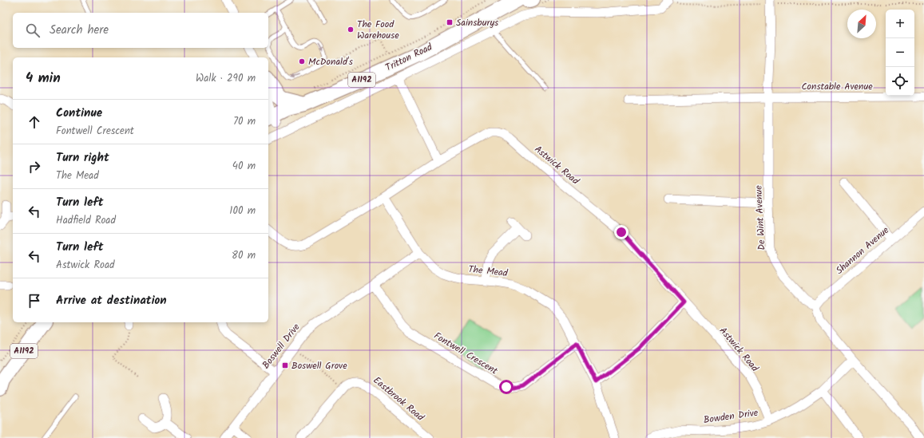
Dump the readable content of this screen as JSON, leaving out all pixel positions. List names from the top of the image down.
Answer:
{
  "streets": {
    "main road": ["Tritton Road", "A1192"],
    "street": [
      "Constable Avenue",
      "Astwick Road",
      "De Wint Avenue",
      "Shannon Avenue",
      "The Mead",
      "Boswell Drive",
      "Fontwell Crescent",
      "Eastbrook Road",
      "Bowden Drive"
    ]
  },
  "crossings": [
    ["Constable Avenue", "De Wint Avenue"],
    ["Astwick Road", "The Mead"],
    ["Astwick Road", "Bowden Drive"],
    ["De Wint Avenue", "Shannon Avenue"],
    ["The Mead", "Boswell Drive"],
    ["The Mead", "Fontwell Crescent"],
    ["Boswell Drive", "Fontwell Crescent"]
  ],
  "places": {
    "transit": ["Sainsburys", "Boswell Grove"],
    "other": ["The Food Warehouse", "McDonald's"]
  },
  "north": "top right",
  "page": {
    "map_buttons": ["+", "−"],
    "search": "Search here",
    "heading": ["4 min", "Walk · 290 m"],
    "list": [
      ["Continue", "Fontwell Crescent", "70 m"],
      ["Turn right", "The Mead", "40 m"],
      ["Turn left", "Hadfield Road", "100 m"],
      ["Turn left", "Astwick Road", "80 m"],
      "Arrive at destination"
    ]
  }
}
